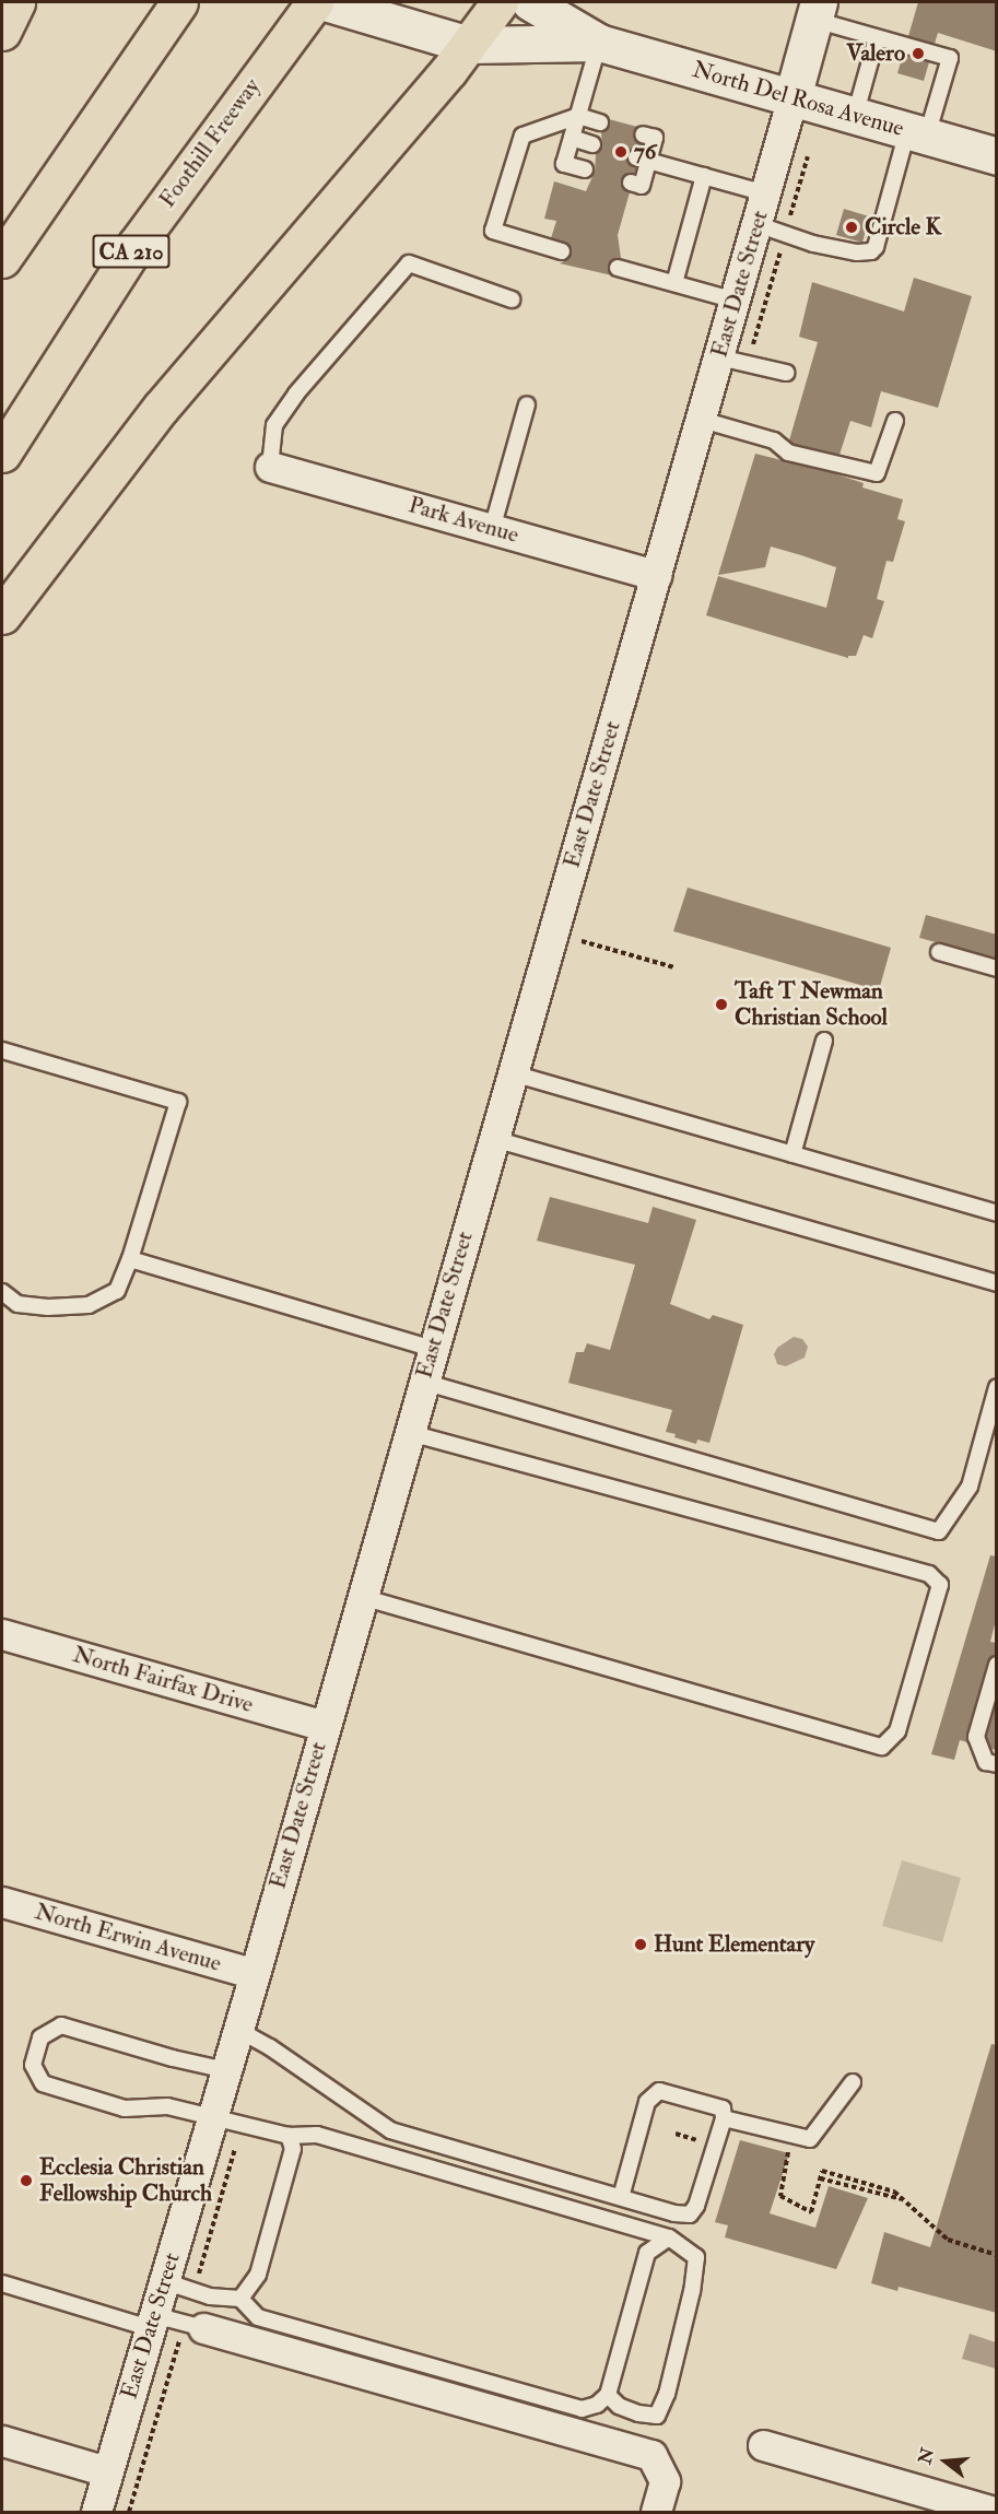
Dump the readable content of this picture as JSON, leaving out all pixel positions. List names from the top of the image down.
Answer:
{
  "streets": {
    "highway": ["Foothill Freeway", "CA 210"],
    "main road": ["North Del Rosa Avenue"],
    "street": [
      "East Date Street",
      "Park Avenue",
      "North Fairfax Drive",
      "North Erwin Avenue"
    ]
  },
  "crossings": [
    ["North Del Rosa Avenue", "East Date Street"],
    ["East Date Street", "Park Avenue"],
    ["East Date Street", "North Fairfax Drive"],
    ["East Date Street", "North Erwin Avenue"]
  ],
  "places": [
    "Valero",
    "76",
    "Circle K",
    "Taft T Newman Christian School",
    "Hunt Elementary",
    "Ecclesia Christian Fellowship Church"
  ],
  "north": "left"
}
